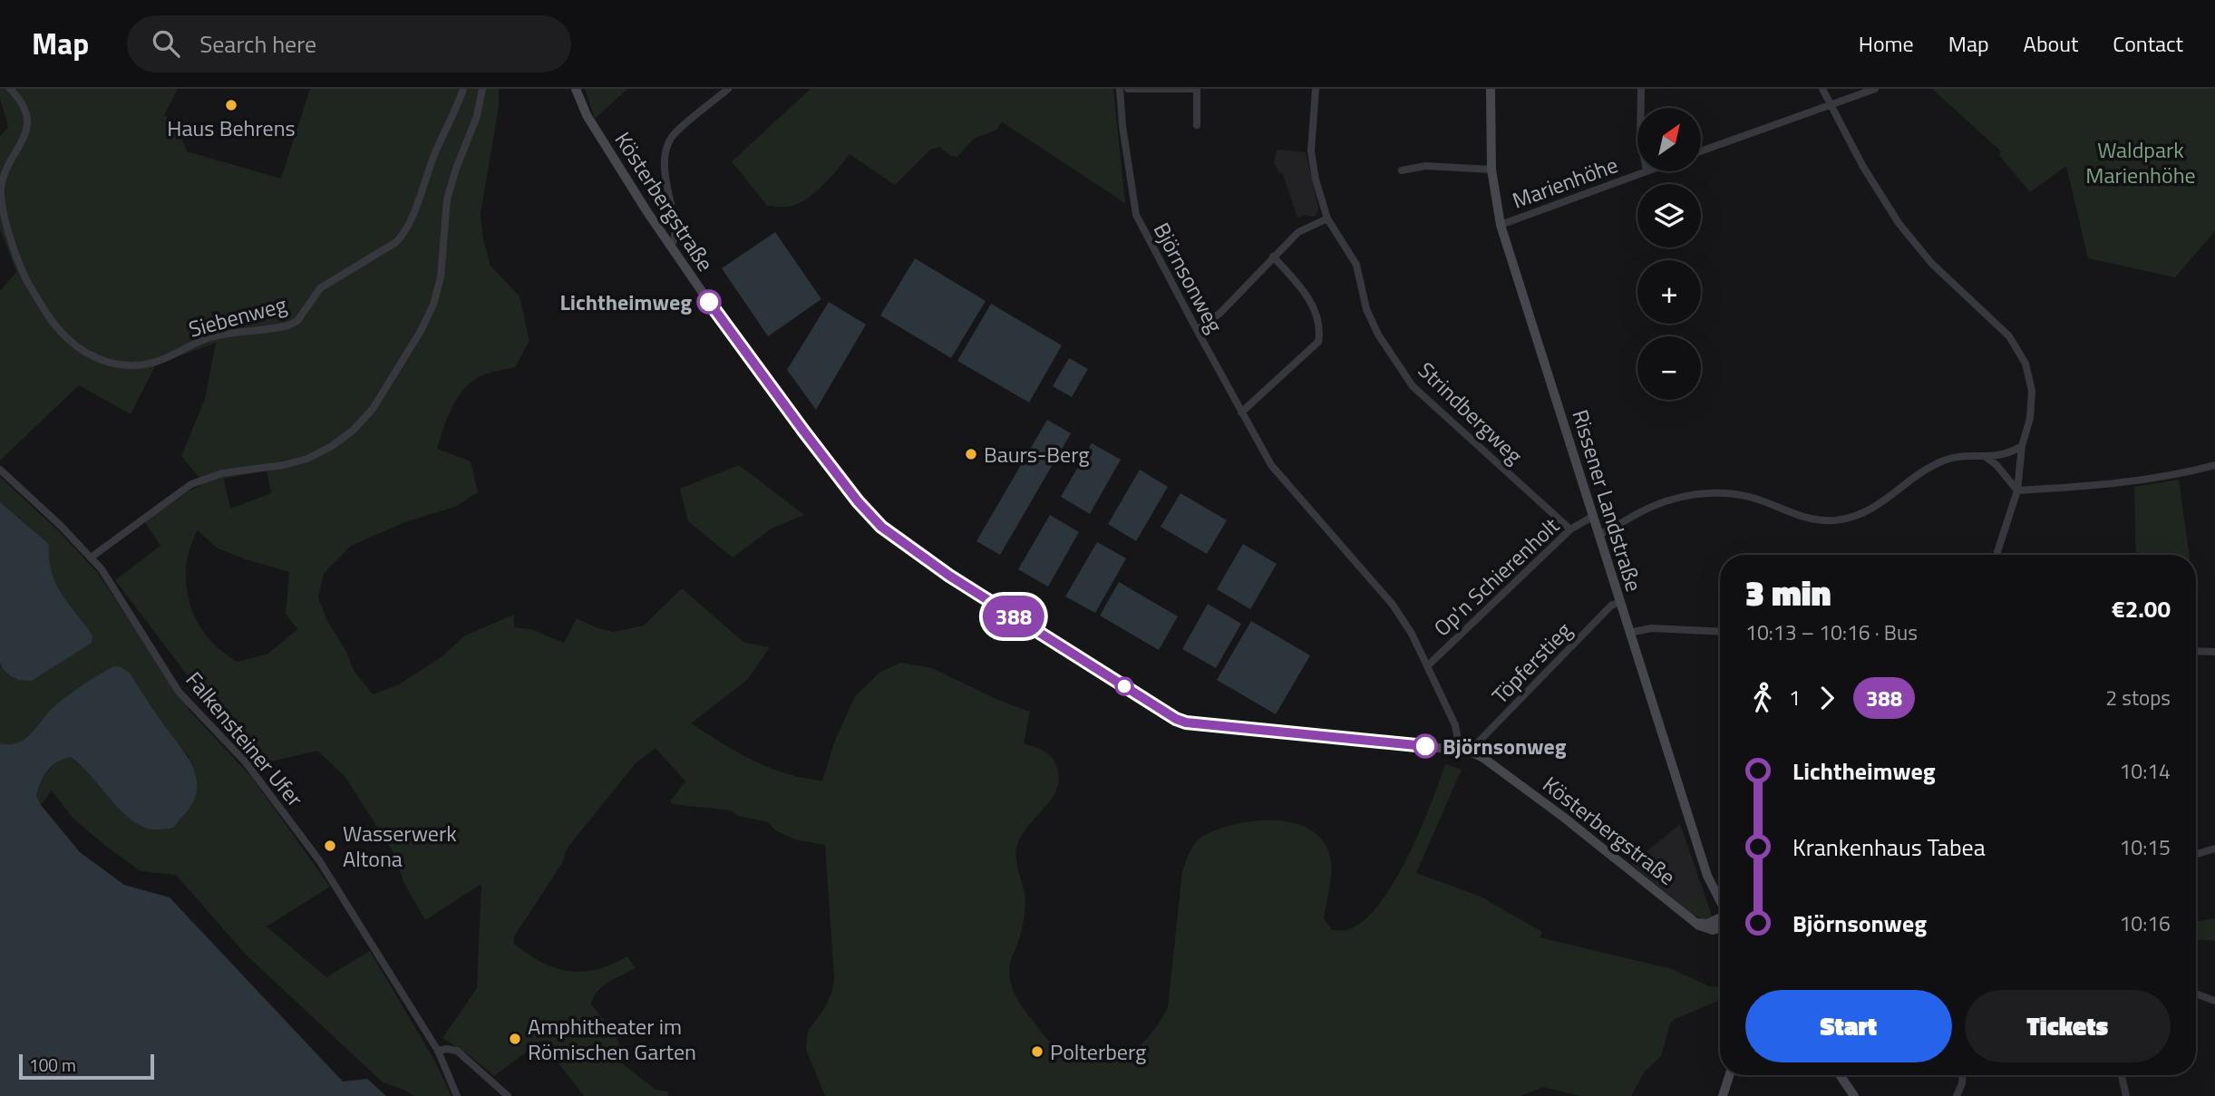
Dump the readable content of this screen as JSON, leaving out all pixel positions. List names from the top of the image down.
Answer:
{
  "streets": {
    "street": [
      "Marienhöhe",
      "Kösterbergstraße",
      "Björnsonweg",
      "Siebenweg",
      "Strindbergweg",
      "Rissener Landstraße",
      "Op'n Schierenholt",
      "Töpferstieg",
      "Falkensteiner Ufer"
    ]
  },
  "crossings": [
    ["Marienhöhe", "Rissener Landstraße"],
    ["Kösterbergstraße", "Björnsonweg"],
    ["Kösterbergstraße", "Töpferstieg"],
    ["Björnsonweg", "Op'n Schierenholt"],
    ["Strindbergweg", "Op'n Schierenholt"],
    ["Rissener Landstraße", "Op'n Schierenholt"],
    ["Rissener Landstraße", "Töpferstieg"]
  ],
  "parks": ["Waldpark Marienhöhe"],
  "places": [
    "Haus Behrens",
    "Lichtheimweg",
    "Baurs-Berg",
    "Björnsonweg",
    "Wasserwerk Altona",
    "Amphitheater im Römischen Garten",
    "Polterberg"
  ],
  "lines": ["bus line 388"],
  "scale_bar": "100 m",
  "north": "top right",
  "page": {
    "header": "Map",
    "search": "Search here",
    "nav": [
      "Home",
      "Map",
      "About",
      "Contact"
    ],
    "on_map": "388",
    "map_buttons": ["+", "−"],
    "heading": ["3 min", "10:13 – 10:16 · Bus", "€2.00"],
    "legs": ["1", "388", "2 stops"],
    "list": [
      {
        "name": "Lichtheimweg",
        "value": "10:14"
      },
      {
        "name": "Krankenhaus Tabea",
        "value": "10:15"
      },
      {
        "name": "Björnsonweg",
        "value": "10:16"
      }
    ],
    "buttons": ["Start", "Tickets"],
    "scale": "100 m"
  }
}
